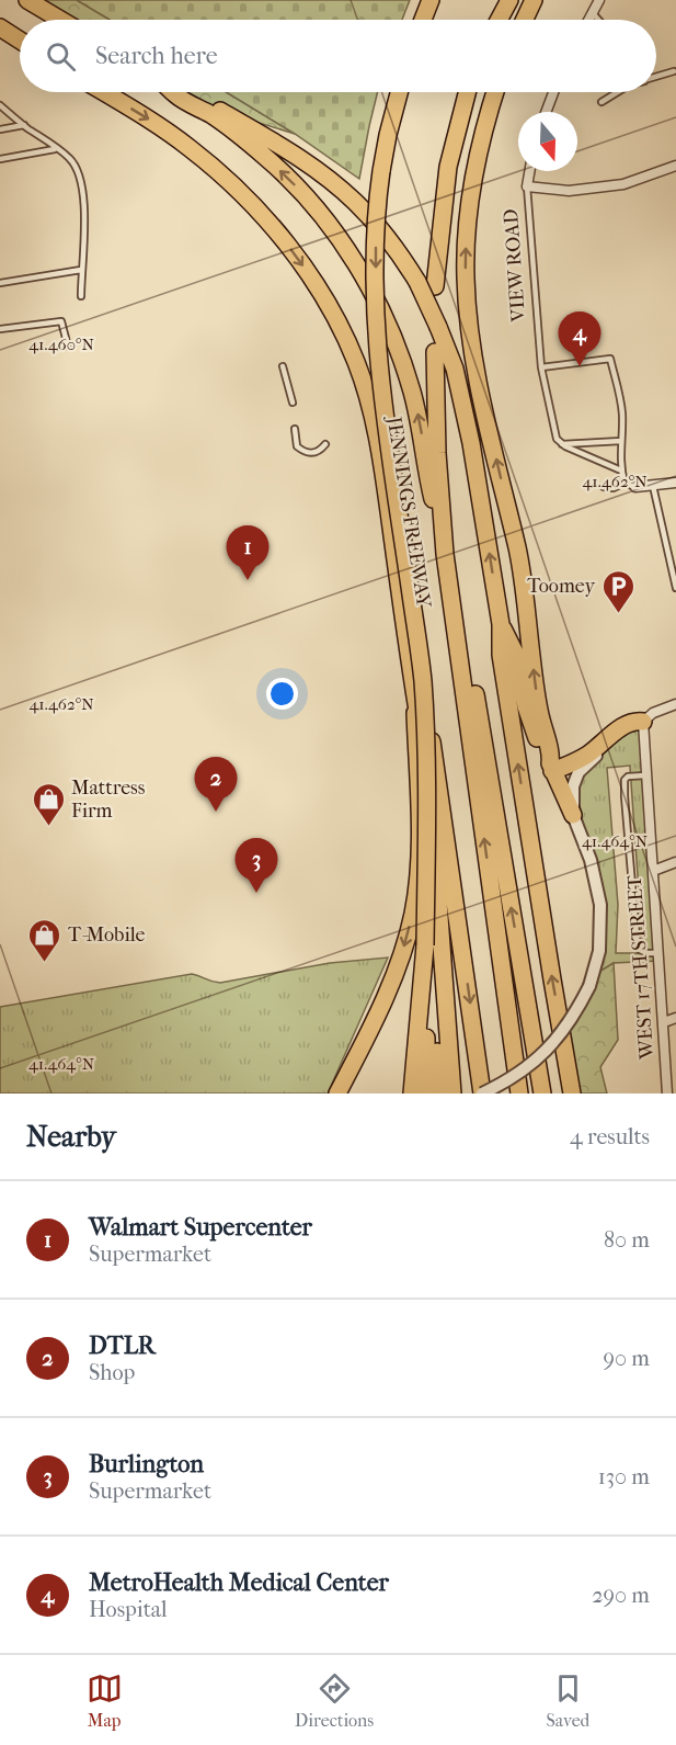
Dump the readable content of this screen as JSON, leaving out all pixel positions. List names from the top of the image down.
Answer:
{
  "streets": {
    "highway": ["JENNINGS FREEWAY"],
    "street": ["VIEW ROAD", "WEST 17TH STREET"]
  },
  "places": {
    "parking": ["Toomey"],
    "shop": ["Mattress Firm", "T-Mobile"]
  },
  "north": "bottom",
  "page": {
    "search": "Search here",
    "pins": [
      "4",
      "1",
      "2",
      "3"
    ],
    "heading": ["Nearby", "4 results"],
    "list": [
      {
        "mark": "1",
        "name": "Walmart Supercenter",
        "note": "Supermarket",
        "value": "80 m"
      },
      {
        "mark": "2",
        "name": "DTLR",
        "note": "Shop",
        "value": "90 m"
      },
      {
        "mark": "3",
        "name": "Burlington",
        "note": "Supermarket",
        "value": "130 m"
      },
      {
        "mark": "4",
        "name": "MetroHealth Medical Center",
        "note": "Hospital",
        "value": "290 m"
      }
    ],
    "nav": ["Map", "Directions", "Saved"]
  },
  "coordinates": ["41.460°N", "41.462°N", "41.464°N"]
}
